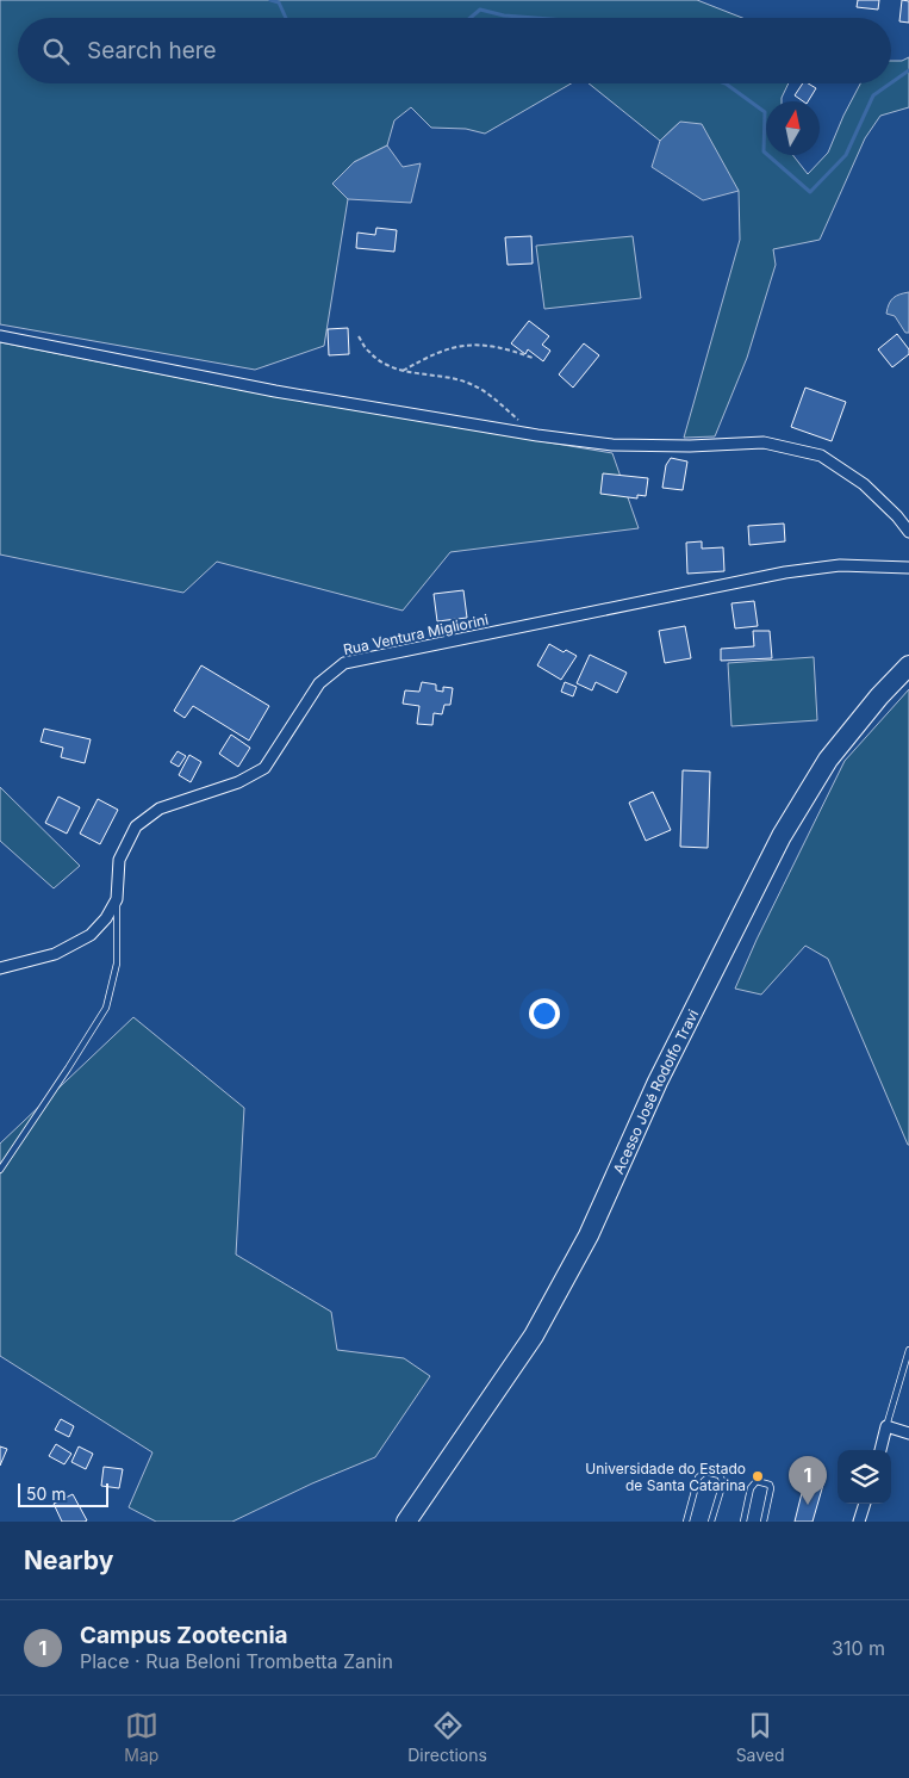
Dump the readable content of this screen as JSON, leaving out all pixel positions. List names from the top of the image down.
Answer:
{
  "streets": {
    "highway": ["Acesso José Rodolfo Travi"],
    "street": ["Rua Ventura Migliorini"]
  },
  "places": ["Universidade do Estado de Santa Catarina"],
  "scale_bar": "50 m",
  "north": "top",
  "page": {
    "search": "Search here",
    "pins": "1",
    "scale": "50 m",
    "heading": "Nearby",
    "list": [
      {
        "mark": "1",
        "name": "Campus Zootecnia",
        "note": "Place · Rua Beloni Trombetta Zanin",
        "value": "310 m"
      }
    ],
    "nav": ["Map", "Directions", "Saved"]
  }
}
